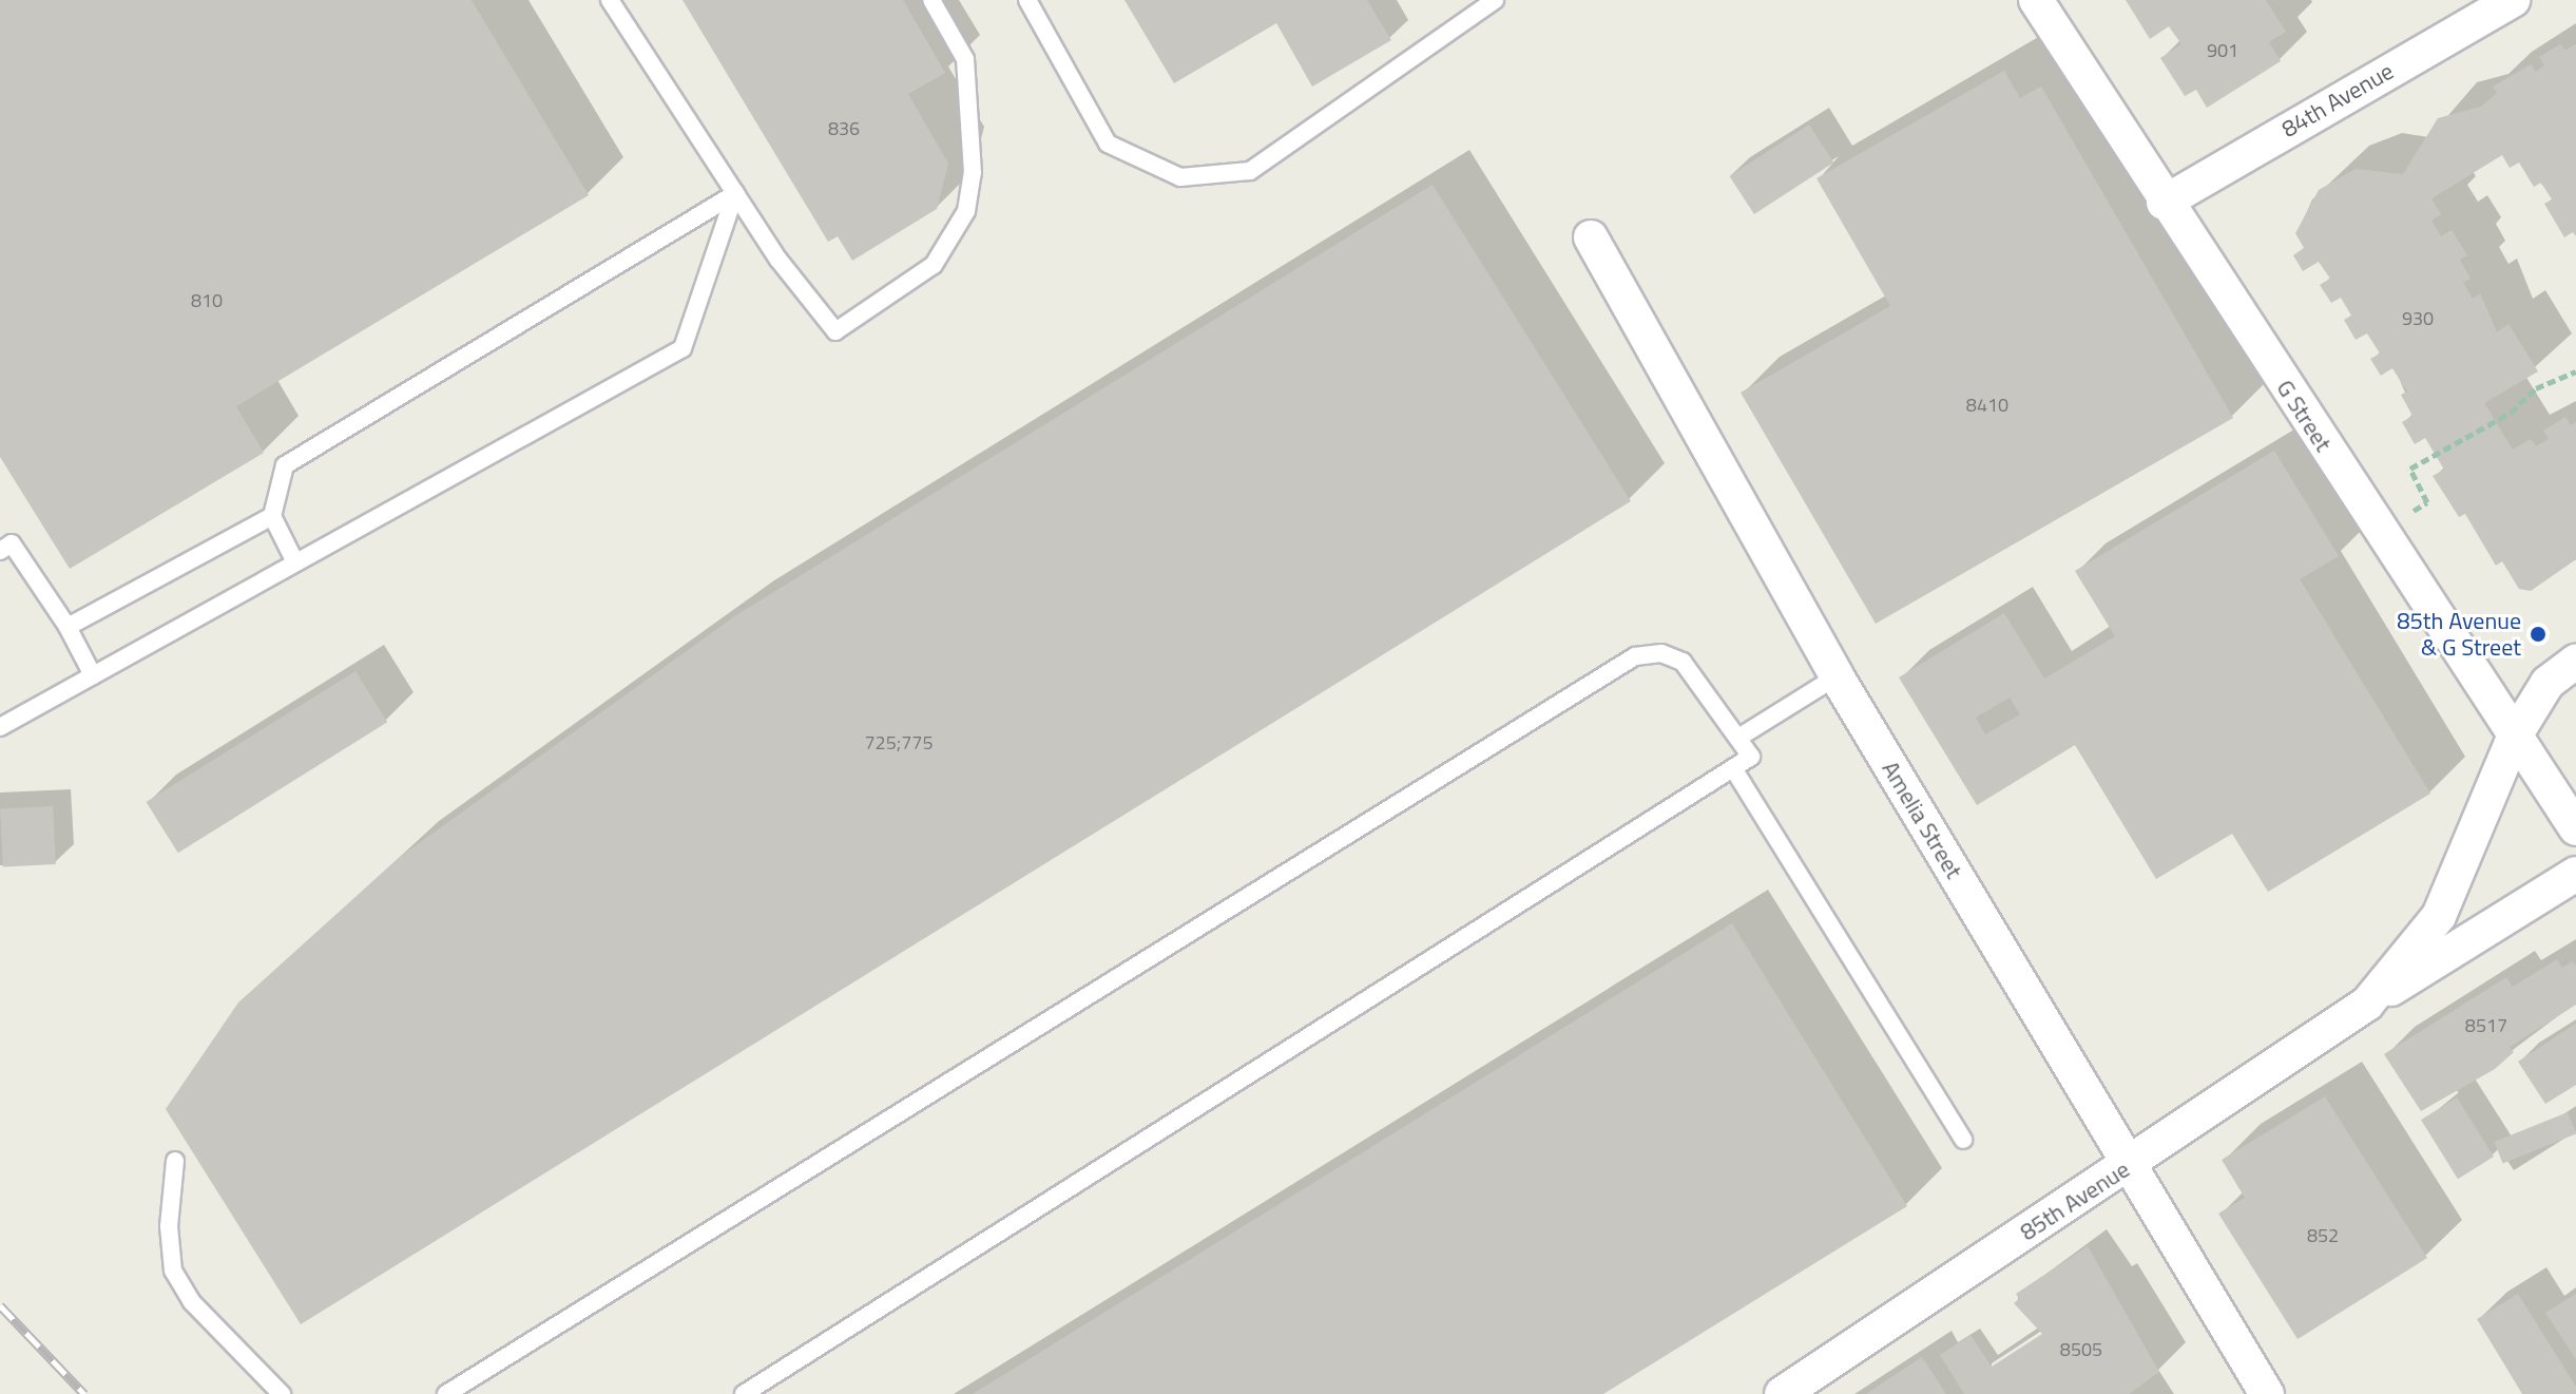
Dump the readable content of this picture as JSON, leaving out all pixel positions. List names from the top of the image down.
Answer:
{
  "streets": {
    "street": [
      "84th Avenue",
      "G Street",
      "Amelia Street",
      "85th Avenue"
    ]
  },
  "crossings": [
    ["84th Avenue", "G Street"],
    ["G Street", "85th Avenue"],
    ["Amelia Street", "85th Avenue"]
  ],
  "places": ["85th Avenue & G Street"],
  "house_numbers": [
    "901",
    "836",
    "810",
    "930",
    "8410",
    "725;775",
    "8517",
    "852",
    "8505"
  ]
}
